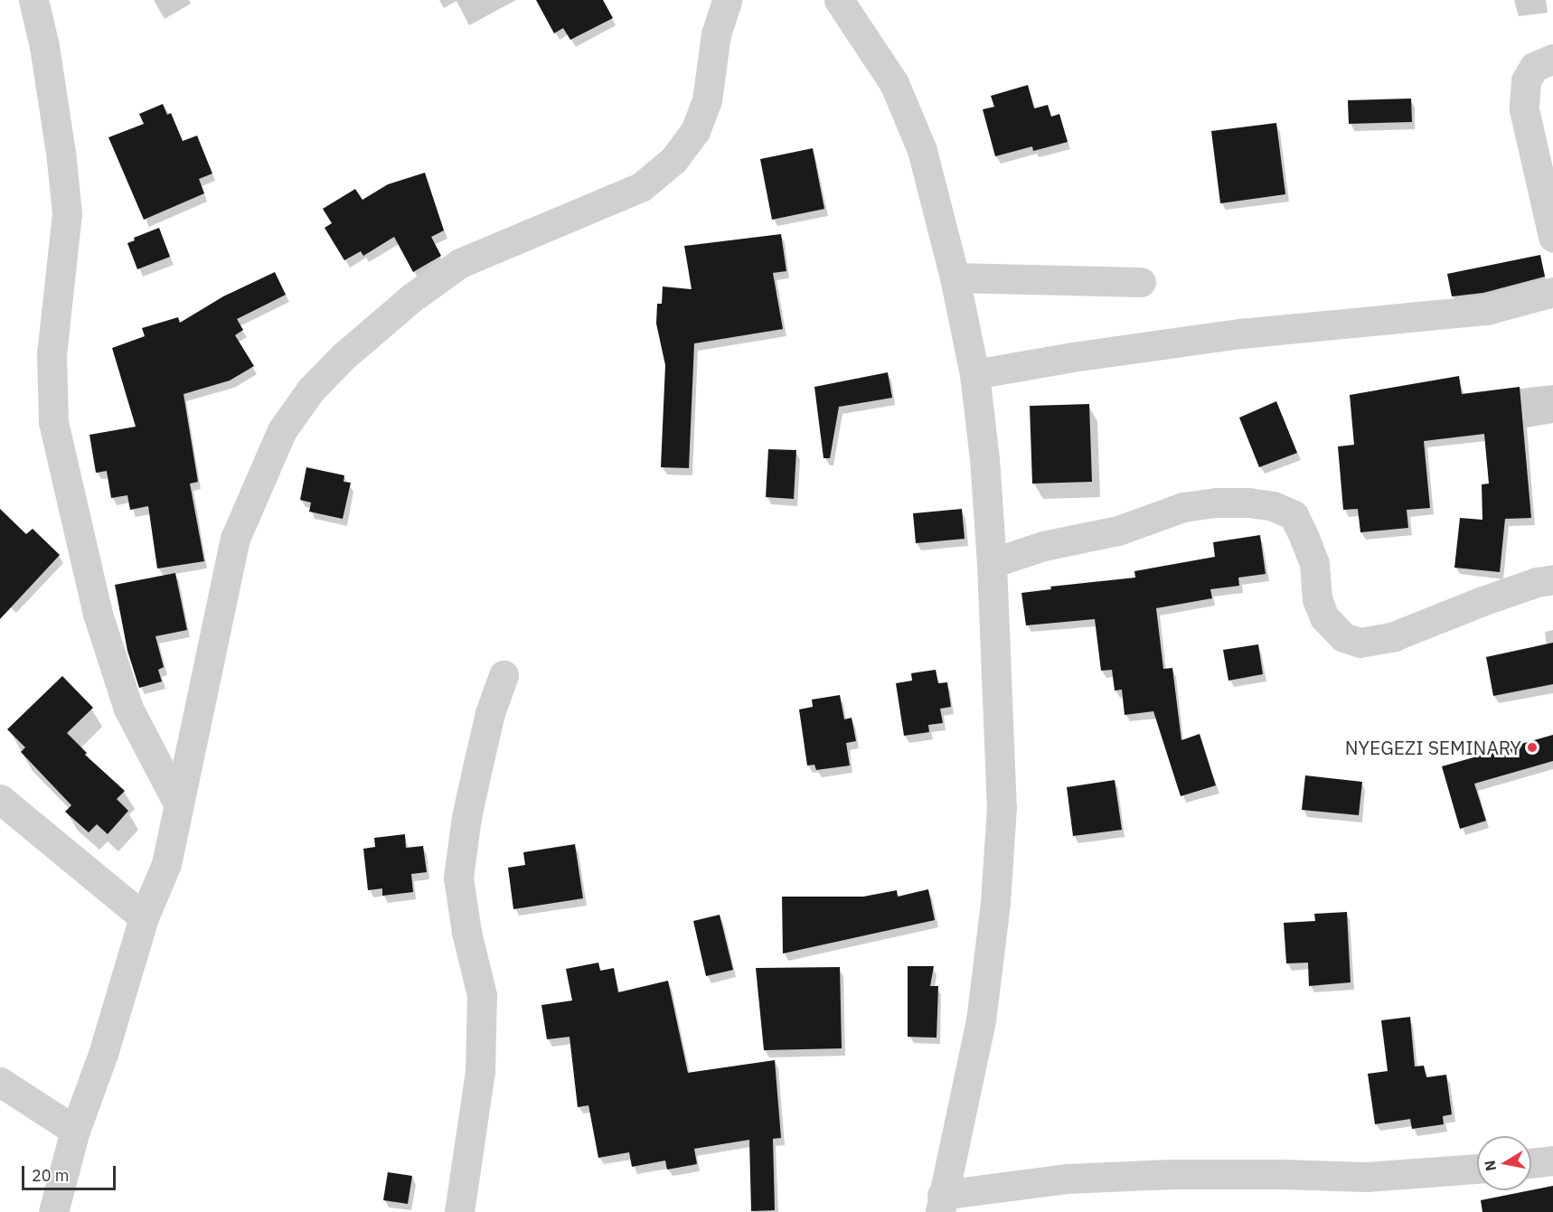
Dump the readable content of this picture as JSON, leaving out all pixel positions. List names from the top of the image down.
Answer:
{
  "places": ["NYEGEZI SEMINARY"],
  "scale_bar": "20 m",
  "north": "left"
}
